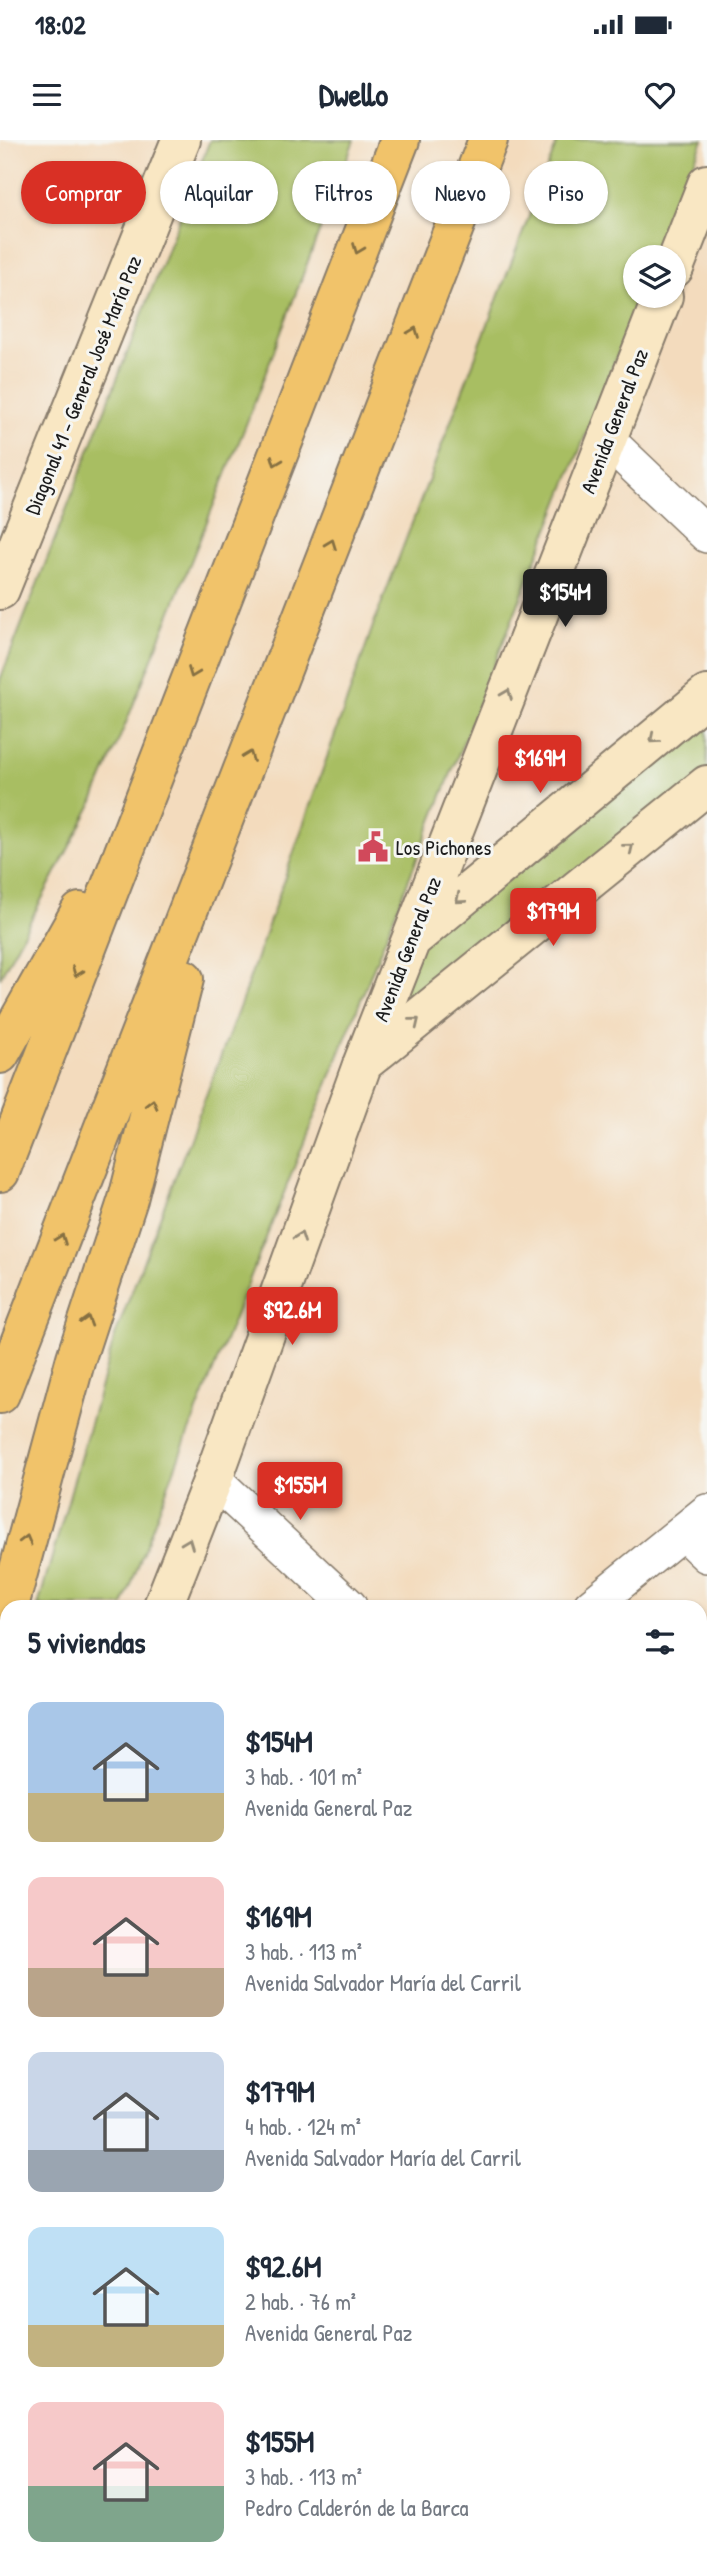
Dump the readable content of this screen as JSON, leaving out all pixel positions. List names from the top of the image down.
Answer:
{
  "streets": {
    "street": ["Diagonal 41 - General José María Paz", "Avenida General Paz"]
  },
  "one_way": ["Avenida General Paz"],
  "places": {
    "public building": ["Los Pichones"]
  },
  "page": {
    "status": "18:02",
    "header": "Dwello",
    "chip": [
      "Comprar",
      "Alquilar",
      "Filtros",
      "Nuevo",
      "Piso"
    ],
    "price": [
      "$154M",
      "$169M",
      "$179M",
      "$92.6M",
      "$155M"
    ],
    "heading": "5 viviendas",
    "list": [
      {
        "name": "$154M",
        "note": "3 hab. · 101 m² · Avenida General Paz"
      },
      {
        "name": "$169M",
        "note": "3 hab. · 113 m² · Avenida Salvador María del Carril"
      },
      {
        "name": "$179M",
        "note": "4 hab. · 124 m² · Avenida Salvador María del Carril"
      },
      {
        "name": "$92.6M",
        "note": "2 hab. · 76 m² · Avenida General Paz"
      },
      {
        "name": "$155M",
        "note": "3 hab. · 113 m² · Pedro Calderón de la Barca"
      }
    ]
  }
}
